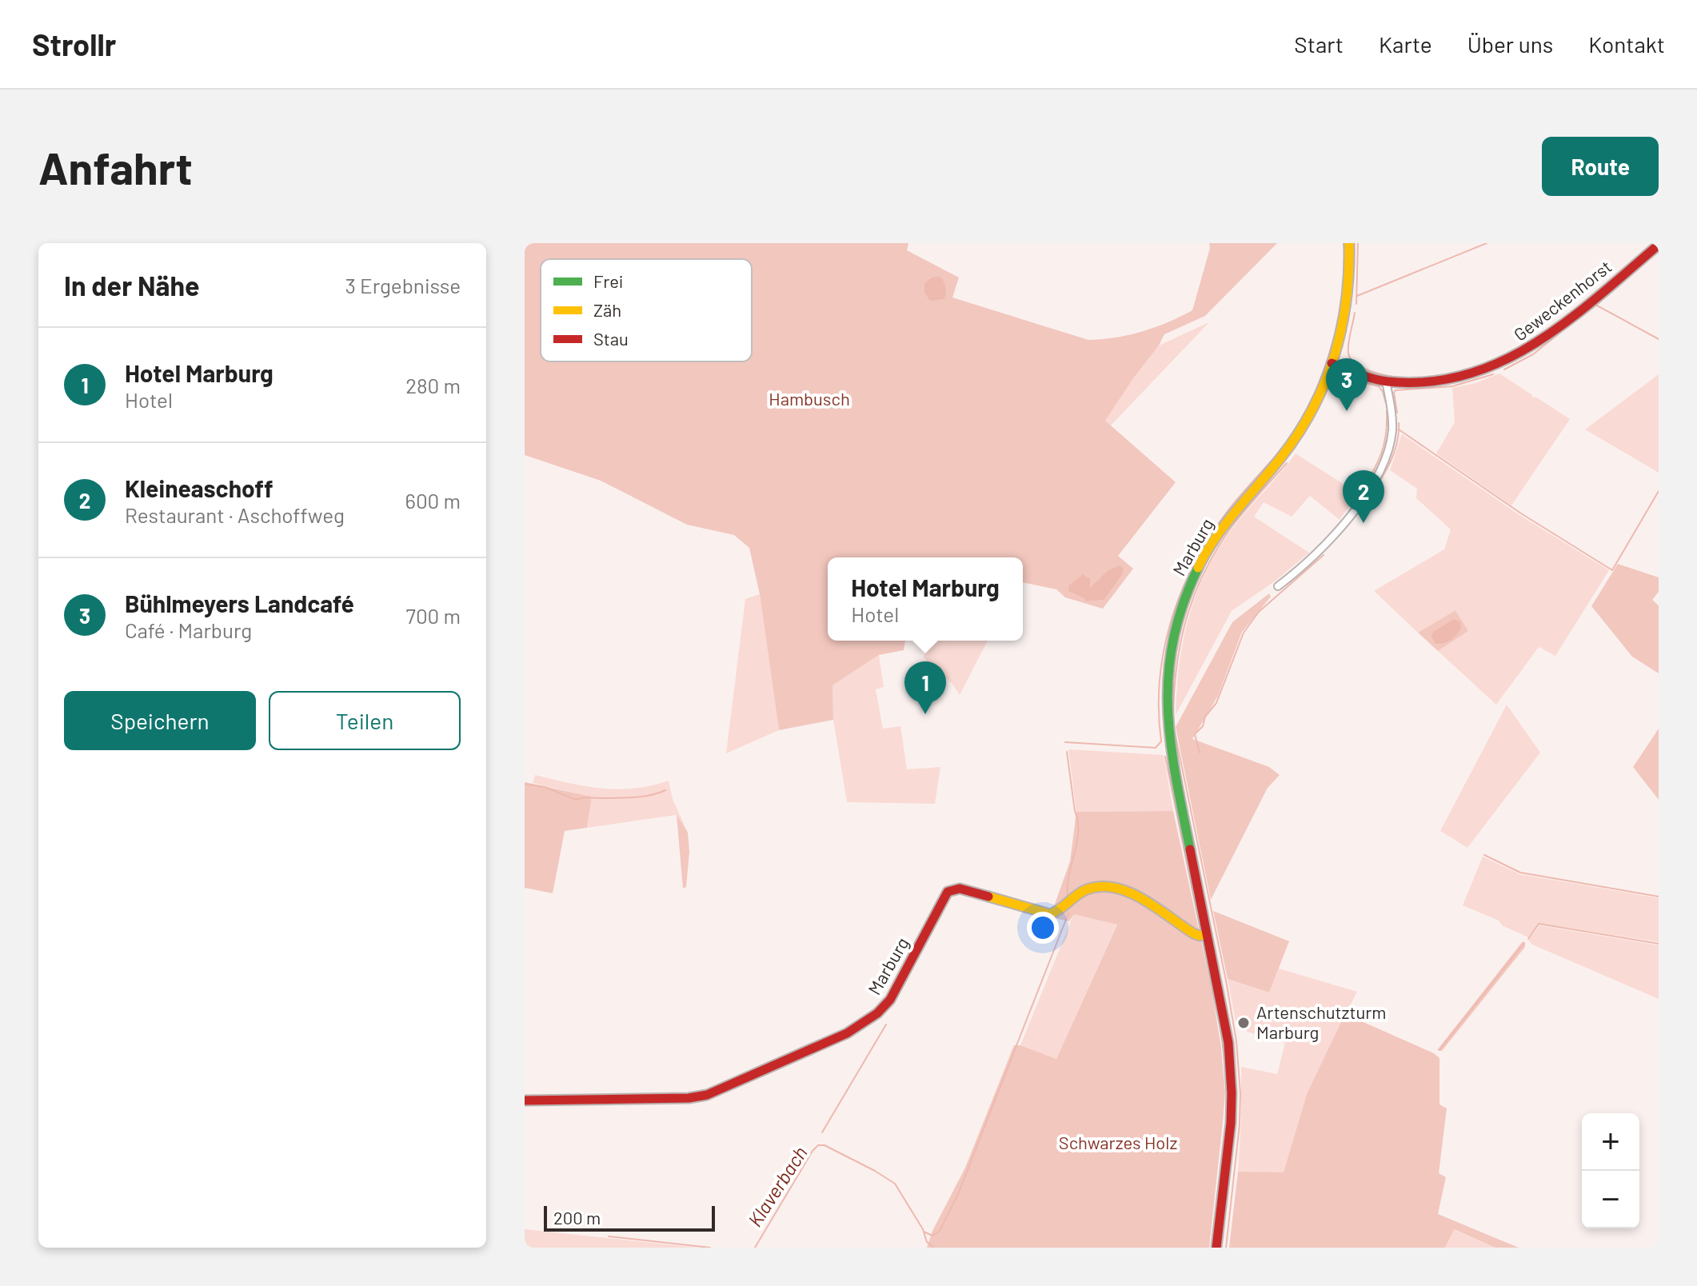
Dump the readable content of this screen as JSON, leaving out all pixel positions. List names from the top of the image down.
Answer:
{
  "streets": {
    "street": ["Geweckenhorst", "Marburg"]
  },
  "crossings": [
    ["Geweckenhorst", "Marburg"]
  ],
  "water": ["Klaverbach"],
  "parks": ["Hambusch", "Schwarzes Holz"],
  "places": ["Artenschutzturm Marburg"],
  "legend": ["Frei", "Zäh", "Stau"],
  "scale_bar": "200 m",
  "page": {
    "header": "Strollr",
    "nav": [
      "Start",
      "Karte",
      "Über uns",
      "Kontakt"
    ],
    "buttons": [
      "Route",
      ["Speichern", "Teilen"]
    ],
    "title": "Anfahrt",
    "heading": ["In der Nähe", "3 Ergebnisse"],
    "list": [
      {
        "mark": "1",
        "name": "Hotel Marburg",
        "note": "Hotel",
        "value": "280 m"
      },
      {
        "mark": "2",
        "name": "Kleineaschoff",
        "note": "Restaurant · Aschoffweg",
        "value": "600 m"
      },
      {
        "mark": "3",
        "name": "Bühlmeyers Landcafé",
        "note": "Café · Marburg",
        "value": "700 m"
      }
    ],
    "pins": ["3", "2", "1"],
    "popup": ["Hotel Marburg", "Hotel"],
    "map_buttons": ["+", "−"],
    "scale": "200 m"
  }
}
